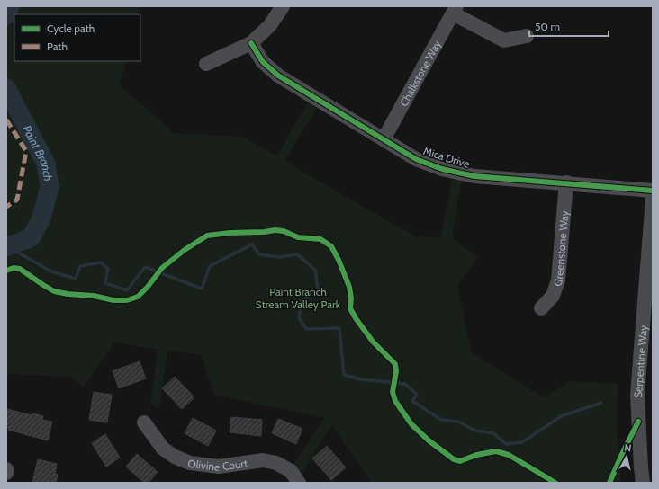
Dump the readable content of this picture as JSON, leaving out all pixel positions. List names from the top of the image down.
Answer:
{
  "streets": {
    "street": [
      "Chalkstone Way",
      "Mica Drive",
      "Greenstone Way",
      "Serpentine Way",
      "Olivine Court"
    ]
  },
  "crossings": [
    ["Chalkstone Way", "Mica Drive"],
    ["Mica Drive", "Greenstone Way"]
  ],
  "water": ["Paint Branch"],
  "parks": ["Paint Branch Stream Valley Park"],
  "legend": ["Cycle path", "Path"],
  "scale_bar": "50 m",
  "north": "top"
}
